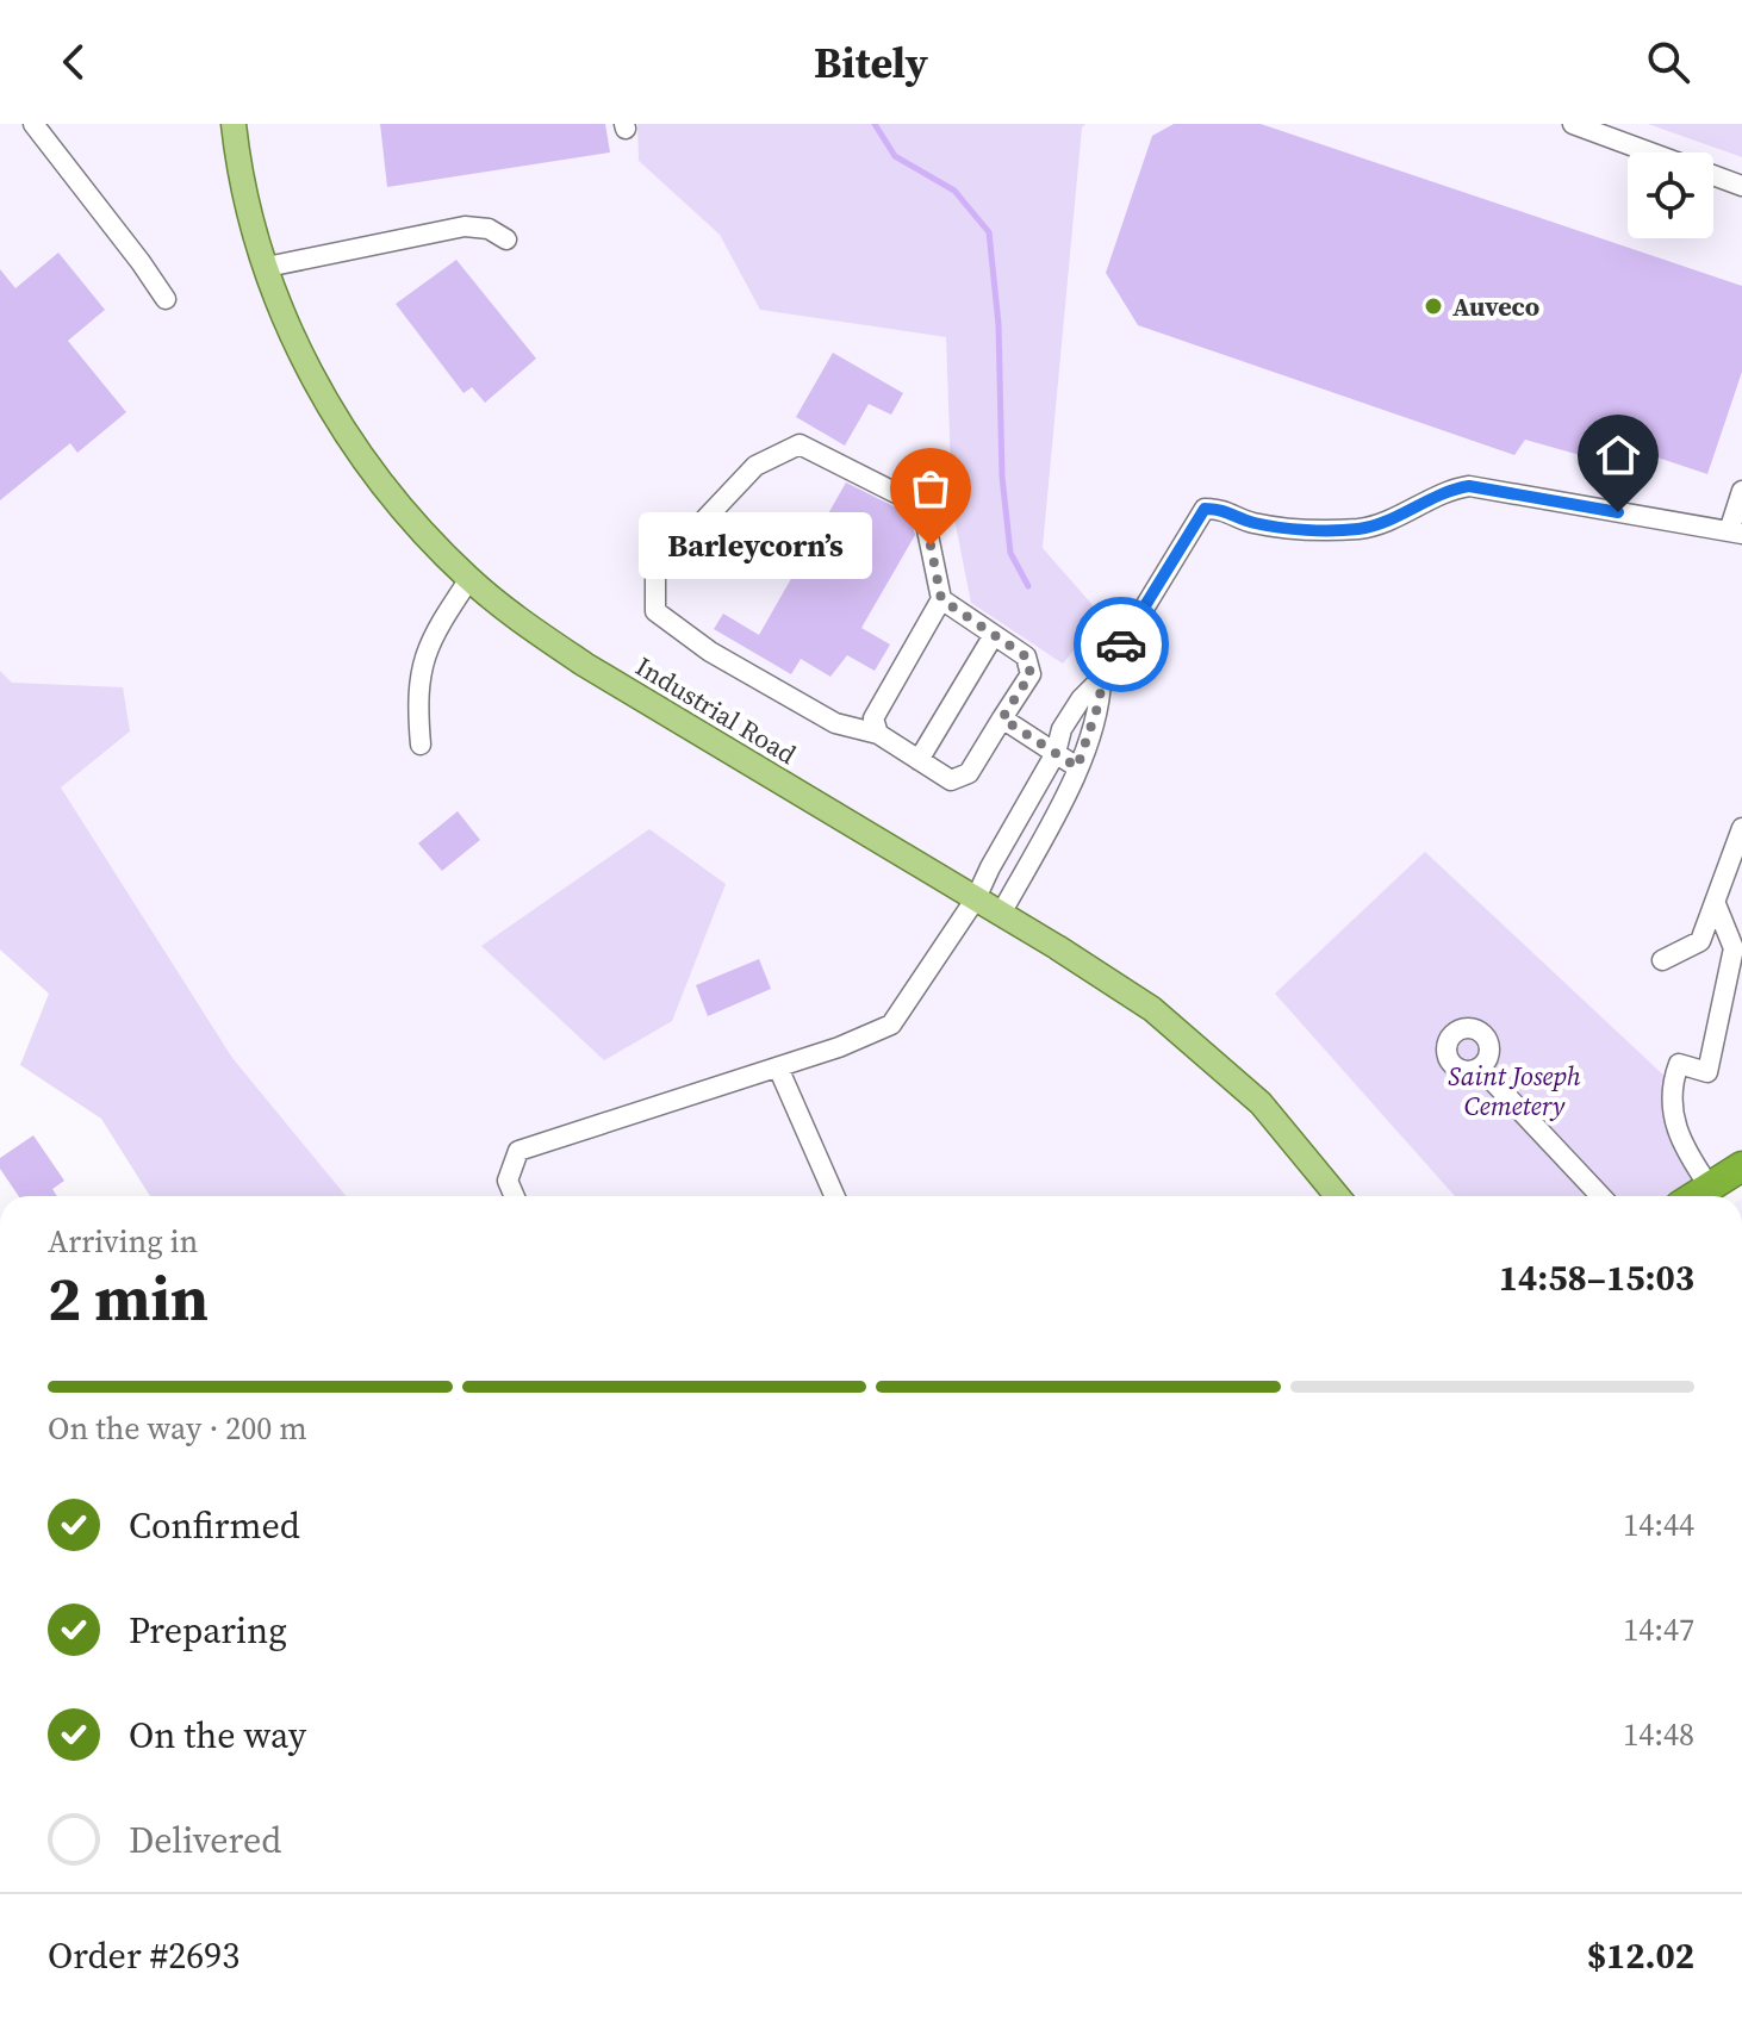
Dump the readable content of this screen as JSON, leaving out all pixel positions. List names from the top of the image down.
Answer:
{
  "streets": {
    "main road": ["Industrial Road"]
  },
  "parks": ["Saint Joseph Cemetery"],
  "places": ["Auveco", "Barleycorn’s"],
  "page": {
    "header": "Bitely",
    "bubble": "Barleycorn’s",
    "heading": ["2 min", "Arriving in", "14:58–15:03"],
    "panel": ["Order #2693", "$12.02"],
    "bar": "On the way · 200 m",
    "list": [
      ["Confirmed", "14:44"],
      ["Preparing", "14:47"],
      ["On the way", "14:48"],
      "Delivered"
    ]
  }
}
